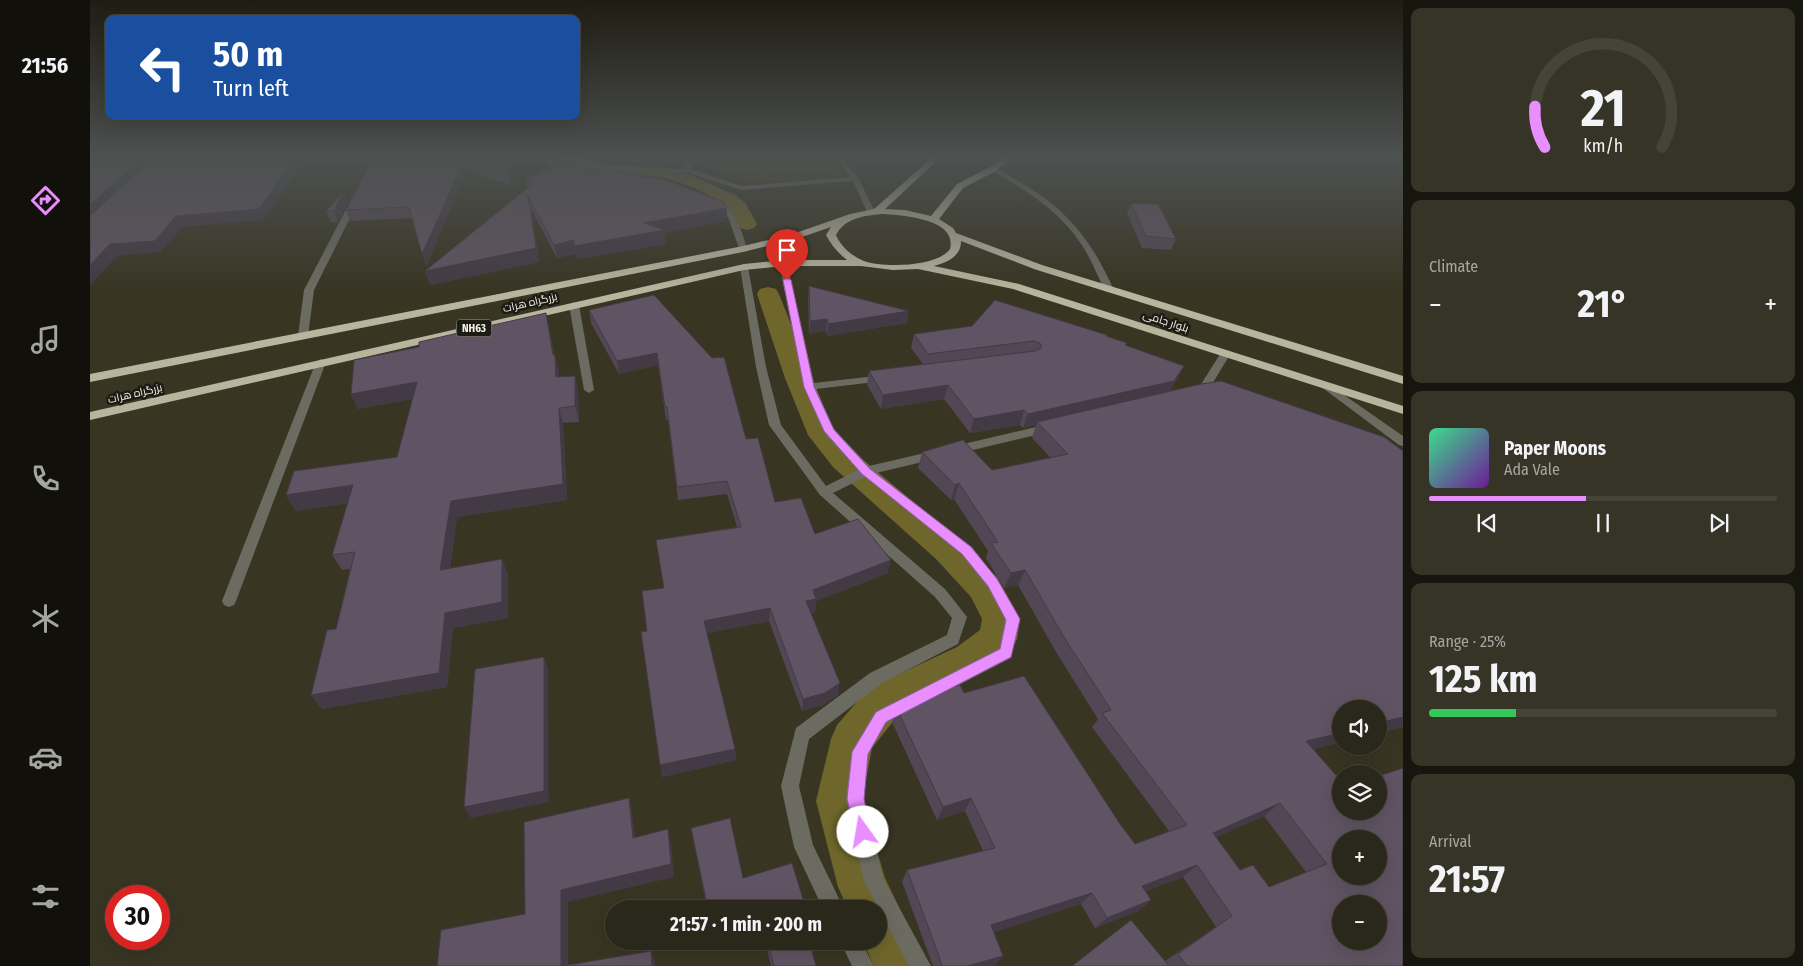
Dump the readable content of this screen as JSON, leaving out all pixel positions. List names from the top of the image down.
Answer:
{
  "streets": {
    "highway": ["بزرگراه هرات", "بلوار جامی", "NH63"]
  },
  "crossings": [
    ["بزرگراه هرات", "NH63"],
    ["بلوار جامی", "NH63"]
  ],
  "page": {
    "tabs": "21:56",
    "turn": ["50 m", "Turn left"],
    "tile": [
      "Climate",
      ["Range · 25%", "125 km"],
      ["Arrival", "21:57"]
    ],
    "heat": ["−", "21°", "+"],
    "song": ["Paper Moons", "Ada Vale"],
    "map_buttons": ["+", "−"],
    "limit": "30",
    "trip": "21:57 · 1 min · 200 m",
    "gauge": ["21", "km/h"]
  }
}
